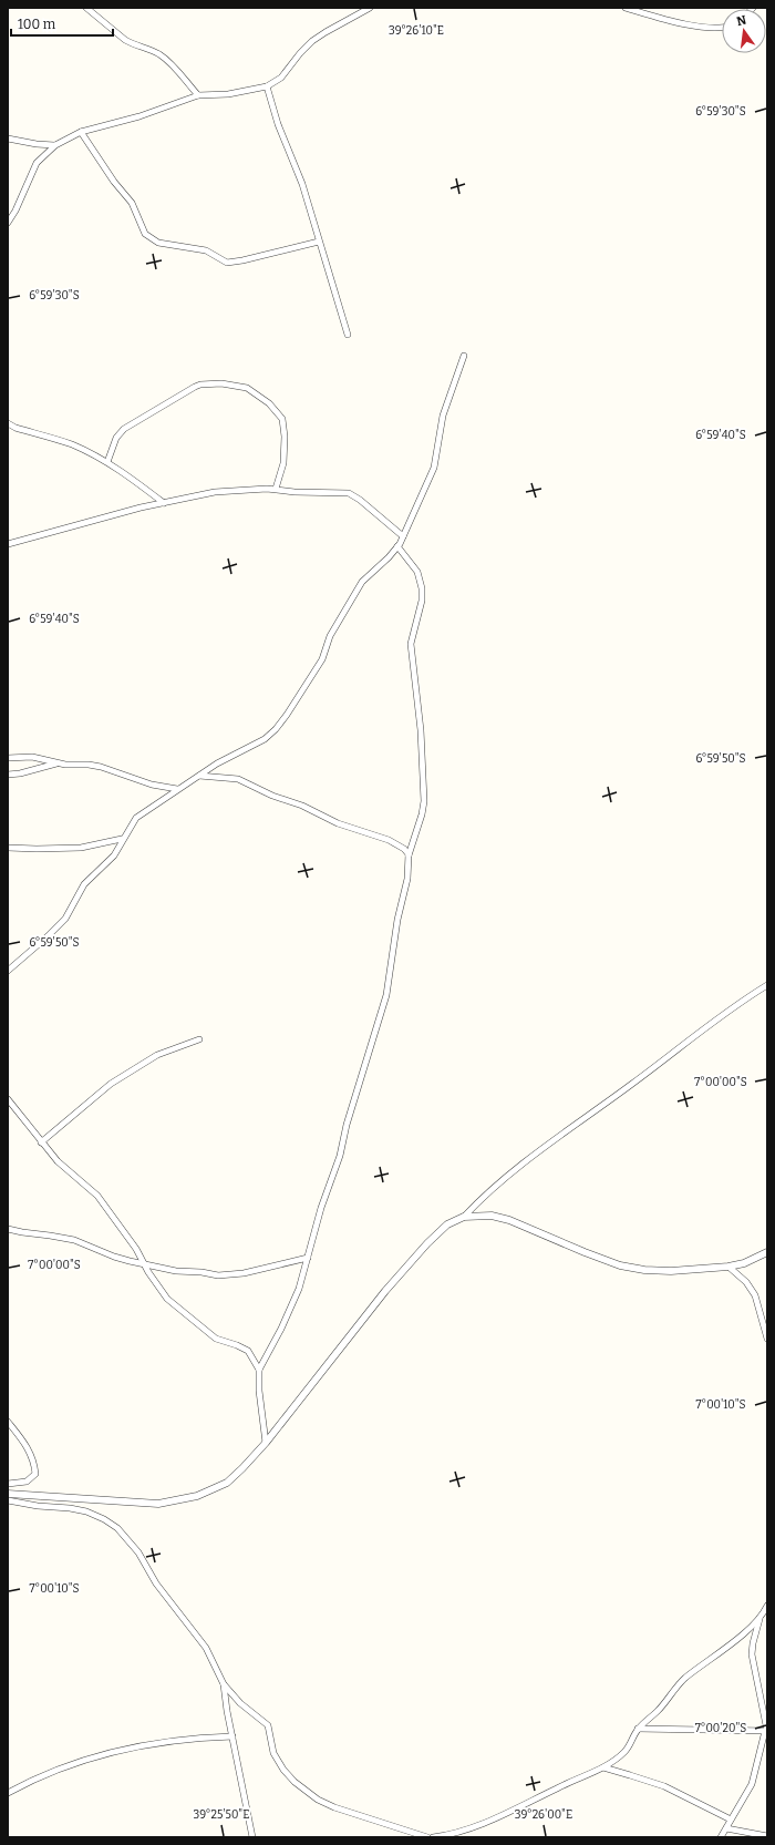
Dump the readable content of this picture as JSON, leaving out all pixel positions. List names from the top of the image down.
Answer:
{
  "scale_bar": "100 m",
  "north": "top",
  "coordinates": [
    "39°26'10\"E",
    "6°59'30\"S",
    "6°59'40\"S",
    "6°59'50\"S",
    "7°00'00\"S",
    "7°00'10\"S",
    "7°00'20\"S",
    "39°25'50\"E",
    "39°26'00\"E"
  ]
}
